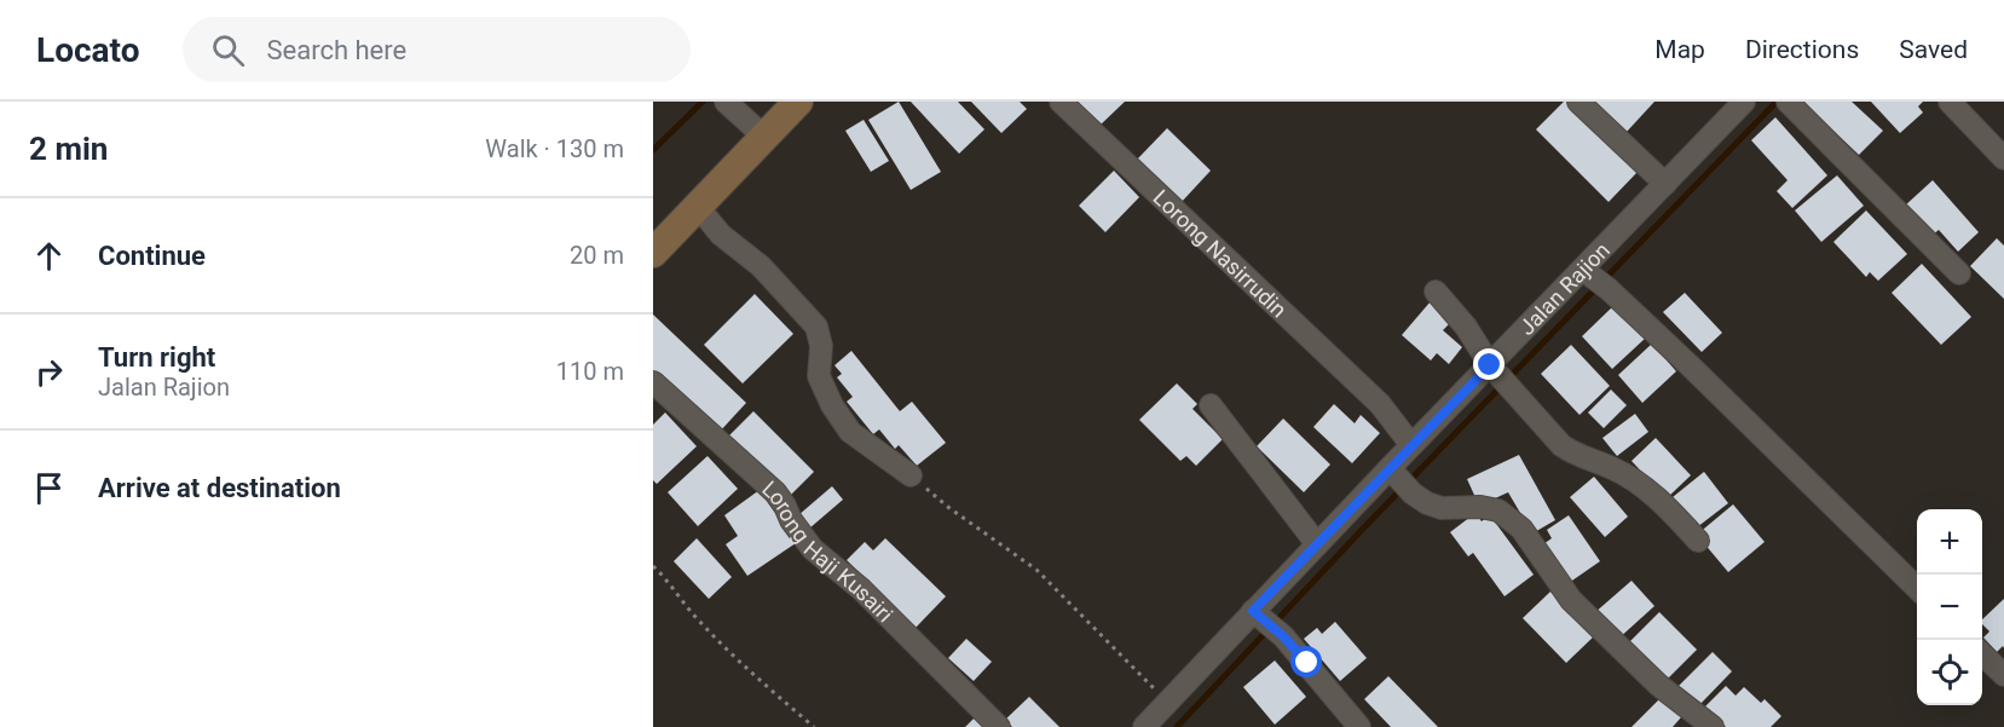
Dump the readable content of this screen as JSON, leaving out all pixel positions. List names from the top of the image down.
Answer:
{
  "streets": {
    "street": ["Lorong Nasirrudin", "Jalan Rajion", "Lorong Haji Kusairi"]
  },
  "crossings": [
    ["Lorong Nasirrudin", "Jalan Rajion"]
  ],
  "page": {
    "header": "Locato",
    "search": "Search here",
    "nav": ["Map", "Directions", "Saved"],
    "heading": ["2 min", "Walk · 130 m"],
    "list": [
      ["Continue", "20 m"],
      ["Turn right", "Jalan Rajion", "110 m"],
      "Arrive at destination"
    ],
    "map_buttons": ["+", "−"]
  }
}
